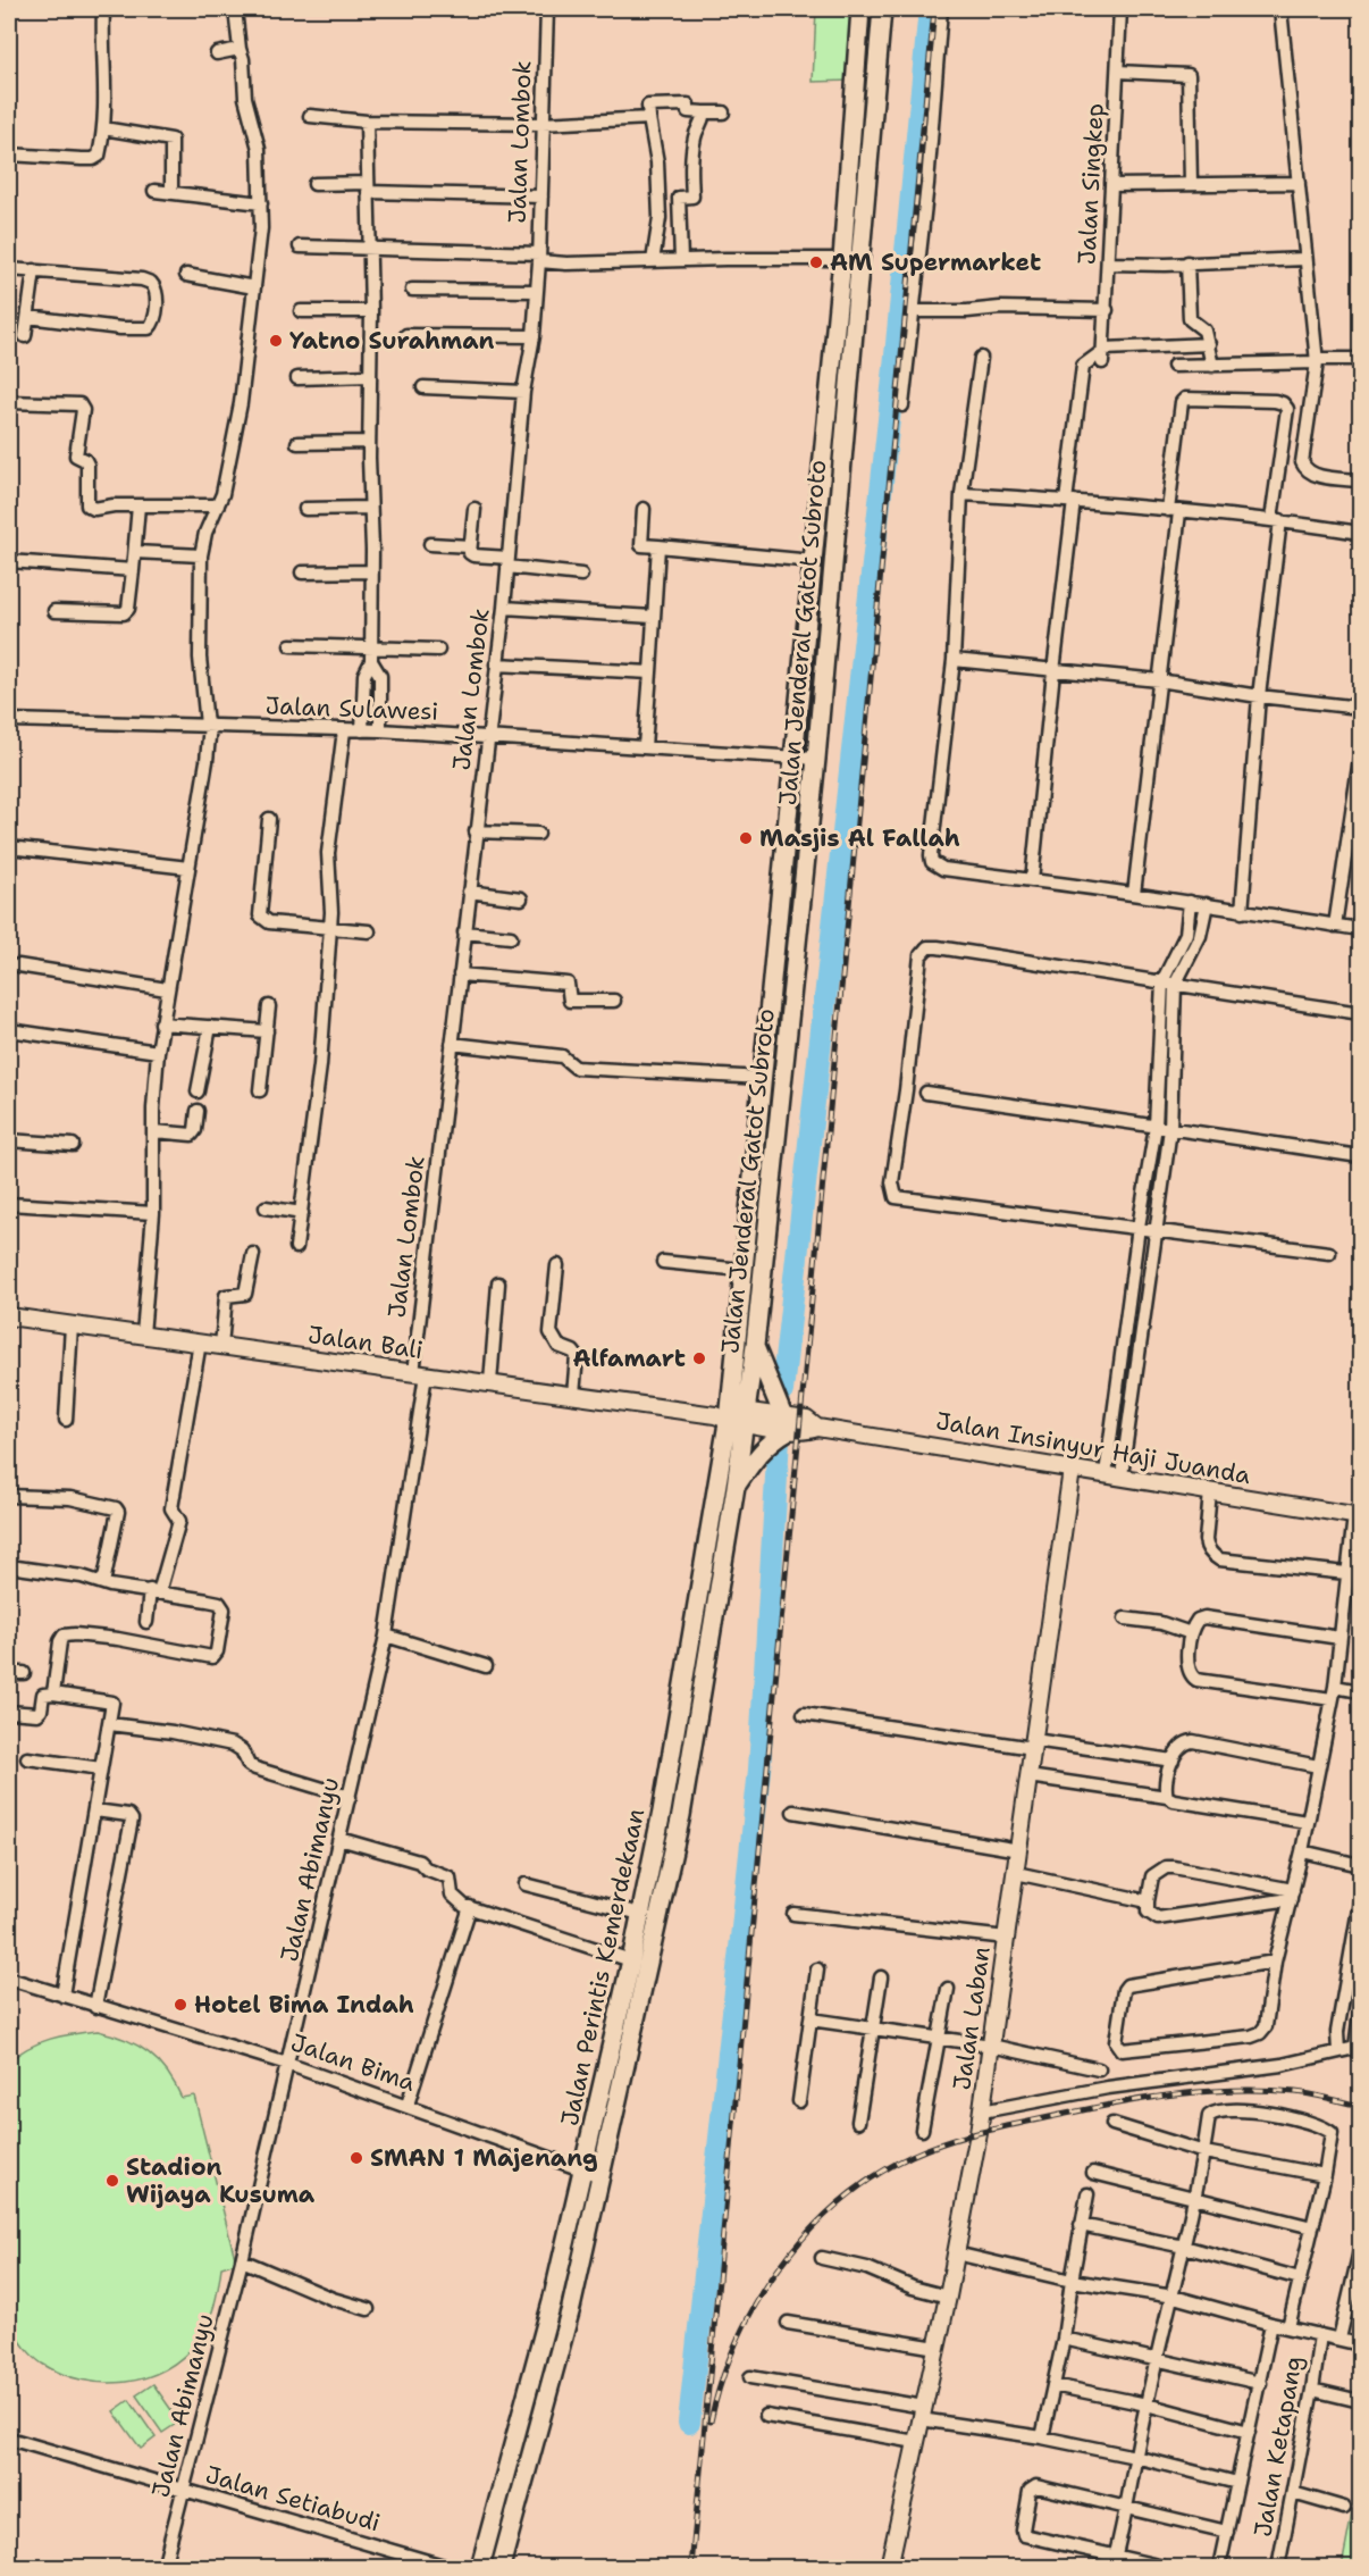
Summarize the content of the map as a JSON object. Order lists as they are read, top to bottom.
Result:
{
  "streets": {
    "main road": ["Jalan Jenderal Gatot Subroto", "Jalan Perintis Kemerdekaan"],
    "street": [
      "Jalan Lombok",
      "Jalan Singkep",
      "Jalan Sulawesi",
      "Jalan Bali",
      "Jalan Insinyur Haji Juanda",
      "Jalan Abimanyu",
      "Jalan Laban",
      "Jalan Bima",
      "Jalan Ketapang",
      "Jalan Setiabudi"
    ]
  },
  "crossings": [
    ["Jalan Lombok", "Jalan Sulawesi"],
    ["Jalan Lombok", "Jalan Bali"],
    ["Jalan Lombok", "Jalan Abimanyu"],
    ["Jalan Jenderal Gatot Subroto", "Jalan Sulawesi"],
    ["Jalan Jenderal Gatot Subroto", "Jalan Bali"],
    ["Jalan Jenderal Gatot Subroto", "Jalan Insinyur Haji Juanda"],
    ["Jalan Jenderal Gatot Subroto", "Jalan Perintis Kemerdekaan"],
    ["Jalan Bali", "Jalan Insinyur Haji Juanda"],
    ["Jalan Bali", "Jalan Abimanyu"],
    ["Jalan Bali", "Jalan Perintis Kemerdekaan"],
    ["Jalan Insinyur Haji Juanda", "Jalan Perintis Kemerdekaan"],
    ["Jalan Insinyur Haji Juanda", "Jalan Laban"],
    ["Jalan Abimanyu", "Jalan Bima"],
    ["Jalan Abimanyu", "Jalan Setiabudi"],
    ["Jalan Perintis Kemerdekaan", "Jalan Bima"]
  ],
  "places": [
    "AM Supermarket",
    "Yatno Surahman",
    "Masjis Al Fallah",
    "Alfamart",
    "Hotel Bima Indah",
    "SMAN 1 Majenang",
    "Stadion Wijaya Kusuma"
  ]
}
